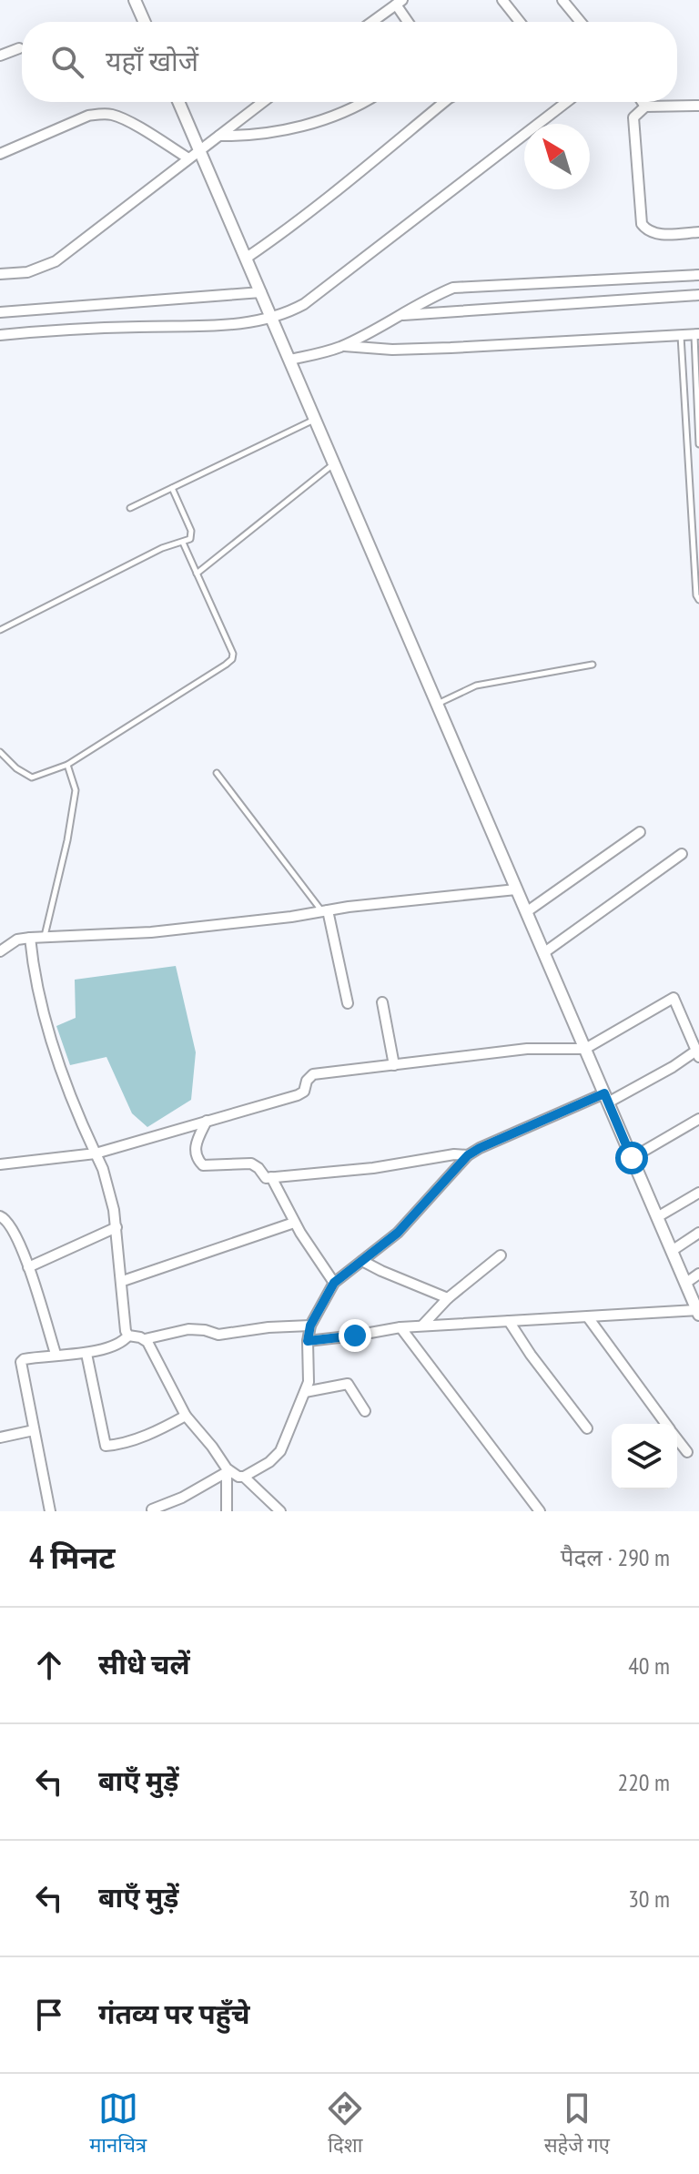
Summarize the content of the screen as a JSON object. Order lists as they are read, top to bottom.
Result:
{
  "north": "top left",
  "page": {
    "search": "यहाँ खोजें",
    "heading": ["4 मिनट", "पैदल · 290 m"],
    "list": [
      ["सीधे चलें", "40 m"],
      ["बाएँ मुड़ें", "220 m"],
      ["बाएँ मुड़ें", "30 m"],
      "गंतव्य पर पहुँचे"
    ],
    "nav": ["मानचित्र", "दिशा", "सहेजे गए"]
  }
}
